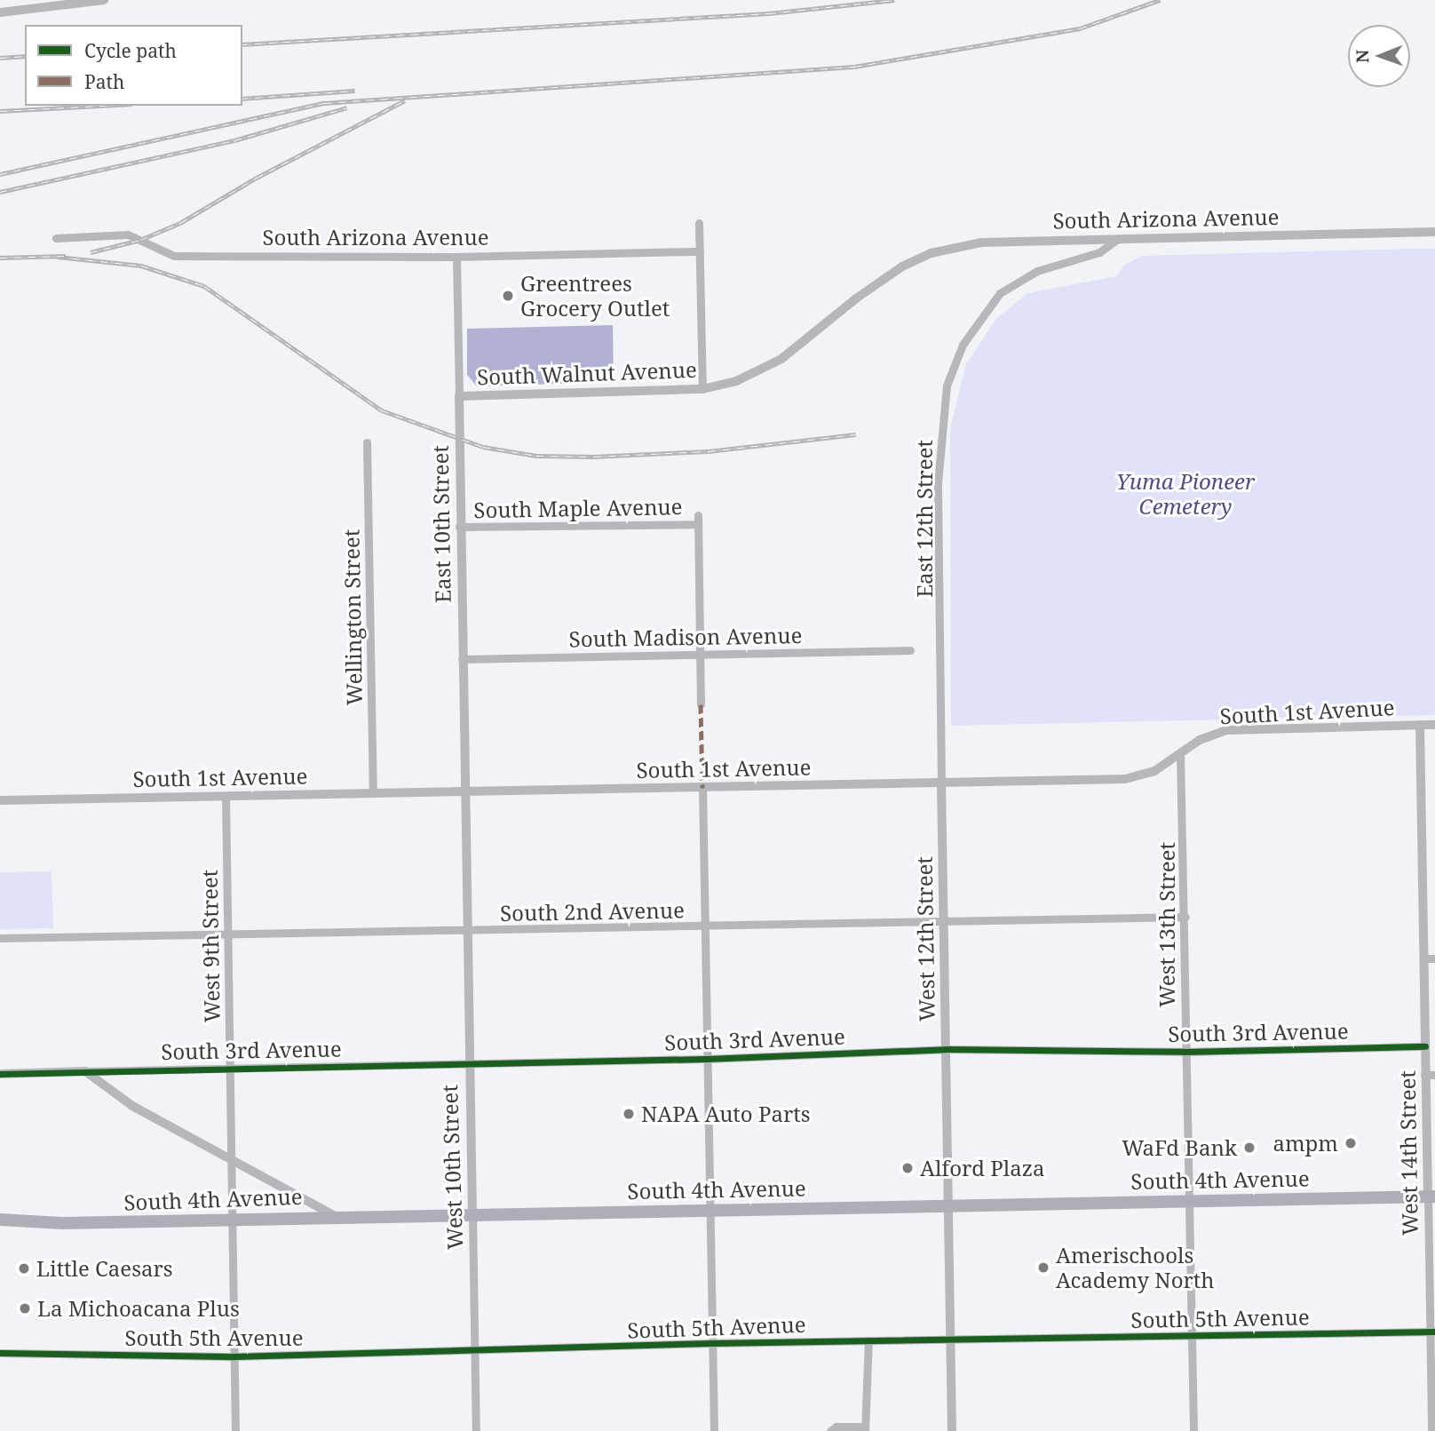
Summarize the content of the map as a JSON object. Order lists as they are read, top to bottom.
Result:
{
  "streets": {
    "main road": ["South 4th Avenue"],
    "street": [
      "South Arizona Avenue",
      "South Walnut Avenue",
      "South Maple Avenue",
      "East 12th Street",
      "East 10th Street",
      "Wellington Street",
      "South Madison Avenue",
      "South 1st Avenue",
      "South 2nd Avenue",
      "West 13th Street",
      "West 12th Street",
      "West 9th Street",
      "South 3rd Avenue",
      "West 14th Street",
      "West 10th Street",
      "South 5th Avenue"
    ]
  },
  "crossings": [
    ["South Arizona Avenue", "South Walnut Avenue"],
    ["South Arizona Avenue", "East 12th Street"],
    ["South Arizona Avenue", "East 10th Street"],
    ["South Walnut Avenue", "East 10th Street"],
    ["South Maple Avenue", "East 10th Street"],
    ["South Maple Avenue", "South Madison Avenue"],
    ["East 12th Street", "South 1st Avenue"],
    ["East 12th Street", "West 12th Street"],
    ["East 10th Street", "South Madison Avenue"],
    ["East 10th Street", "South 1st Avenue"],
    ["East 10th Street", "West 10th Street"],
    ["Wellington Street", "South 1st Avenue"],
    ["South 1st Avenue", "West 13th Street"],
    ["South 1st Avenue", "West 12th Street"],
    ["South 1st Avenue", "West 9th Street"],
    ["South 1st Avenue", "West 14th Street"],
    ["South 1st Avenue", "West 10th Street"],
    ["South 2nd Avenue", "West 13th Street"],
    ["South 2nd Avenue", "West 12th Street"],
    ["South 2nd Avenue", "West 9th Street"],
    ["South 2nd Avenue", "West 10th Street"],
    ["West 13th Street", "South 3rd Avenue"],
    ["West 13th Street", "South 4th Avenue"],
    ["West 13th Street", "South 5th Avenue"],
    ["West 12th Street", "South 3rd Avenue"],
    ["West 12th Street", "South 4th Avenue"],
    ["West 12th Street", "South 5th Avenue"],
    ["West 9th Street", "South 3rd Avenue"],
    ["West 9th Street", "South 4th Avenue"],
    ["West 9th Street", "South 5th Avenue"],
    ["South 3rd Avenue", "West 14th Street"],
    ["South 3rd Avenue", "West 10th Street"],
    ["West 14th Street", "South 4th Avenue"],
    ["West 14th Street", "South 5th Avenue"],
    ["West 10th Street", "South 4th Avenue"],
    ["West 10th Street", "South 5th Avenue"]
  ],
  "parks": ["Yuma Pioneer Cemetery"],
  "places": [
    "Greentrees Grocery Outlet",
    "NAPA Auto Parts",
    "ampm",
    "WaFd Bank",
    "Alford Plaza",
    "Amerischools Academy North",
    "Little Caesars",
    "La Michoacana Plus"
  ],
  "legend": ["Cycle path", "Path"],
  "north": "left"
}
